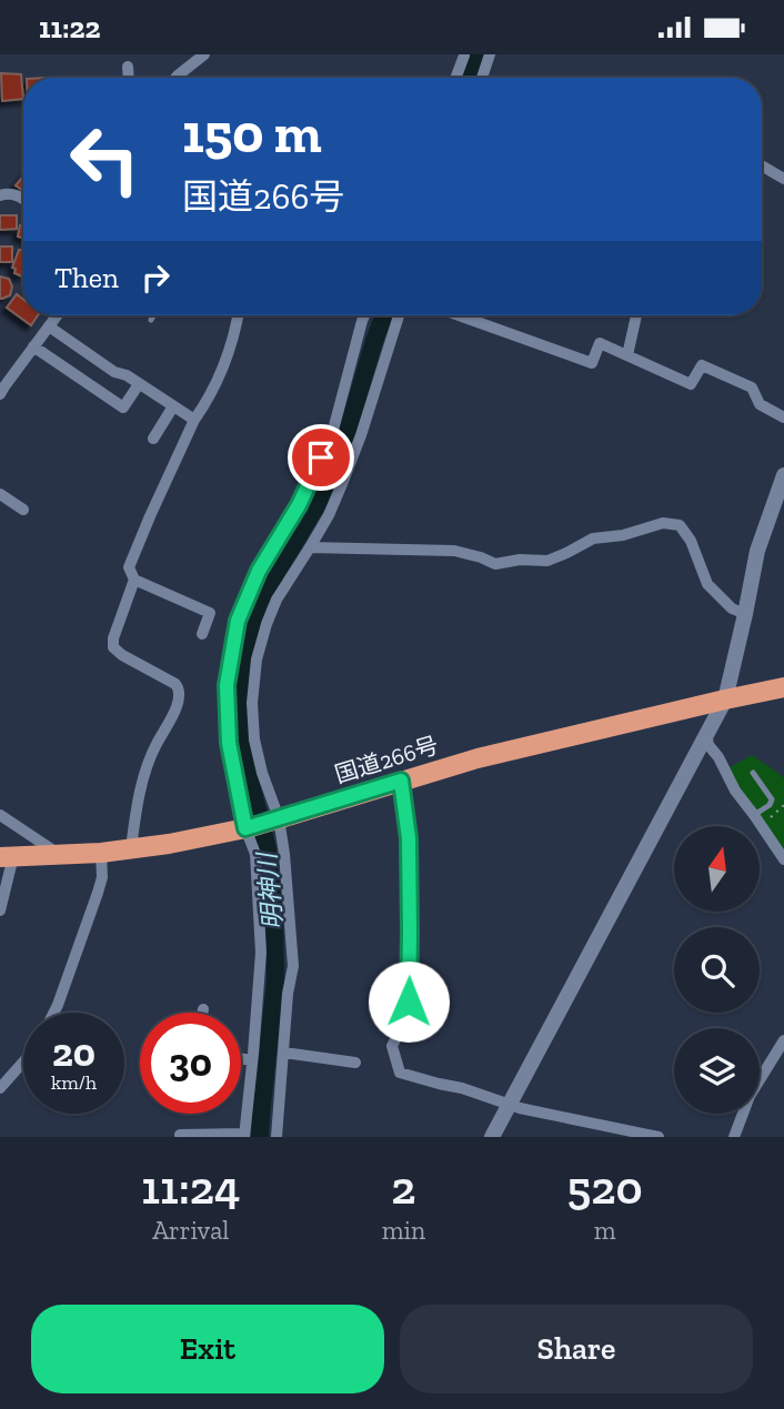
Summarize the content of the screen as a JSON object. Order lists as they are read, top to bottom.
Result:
{
  "streets": {
    "highway": ["国道266号"]
  },
  "water": ["明神川"],
  "north": "top",
  "page": {
    "status": "11:22",
    "turn": ["150 m", "国道266号"],
    "then": "Then",
    "speed": "20 km/h",
    "limit": "30",
    "eta": [
      "11:24",
      "Arrival",
      "2",
      "min",
      "520",
      "m"
    ],
    "buttons": ["Exit", "Share"]
  }
}
